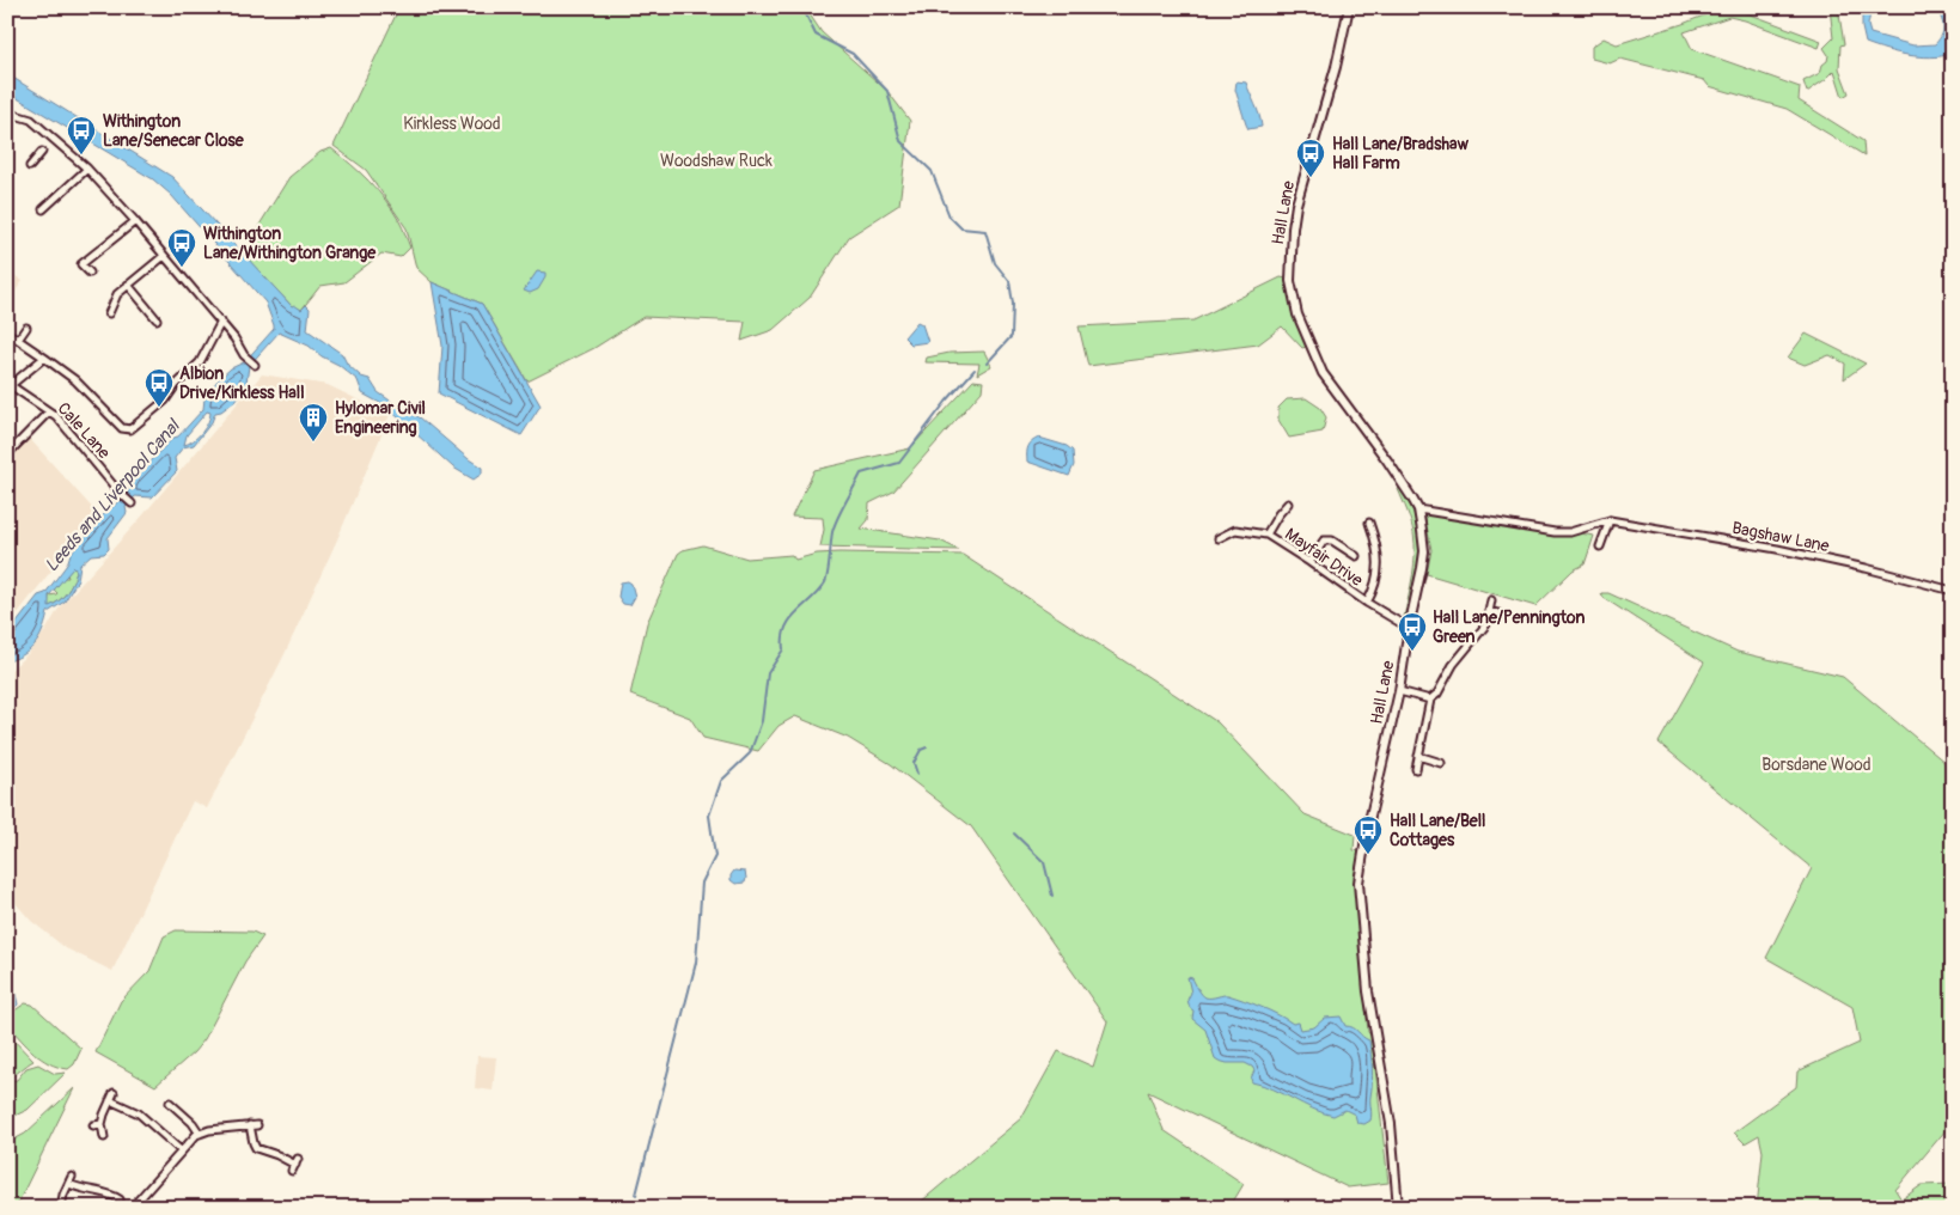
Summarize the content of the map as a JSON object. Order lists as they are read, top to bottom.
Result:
{
  "streets": {
    "street": [
      "Hall Lane",
      "Cale Lane",
      "Bagshaw Lane",
      "Mayfair Drive"
    ]
  },
  "crossings": [
    ["Hall Lane", "Mayfair Drive"]
  ],
  "water": ["Leeds and Liverpool Canal"],
  "parks": ["Kirkless Wood", "Woodshaw Ruck", "Borsdane Wood"],
  "places": {
    "bus stop": [
      "Withington Lane/Senecar Close",
      "Hall Lane/Bradshaw Hall Farm",
      "Withington Lane/Withington Grange",
      "Albion Drive/Kirkless Hall",
      "Hall Lane/Pennington Green",
      "Hall Lane/Bell Cottages"
    ],
    "building": ["Hylomar Civil Engineering"]
  }
}
